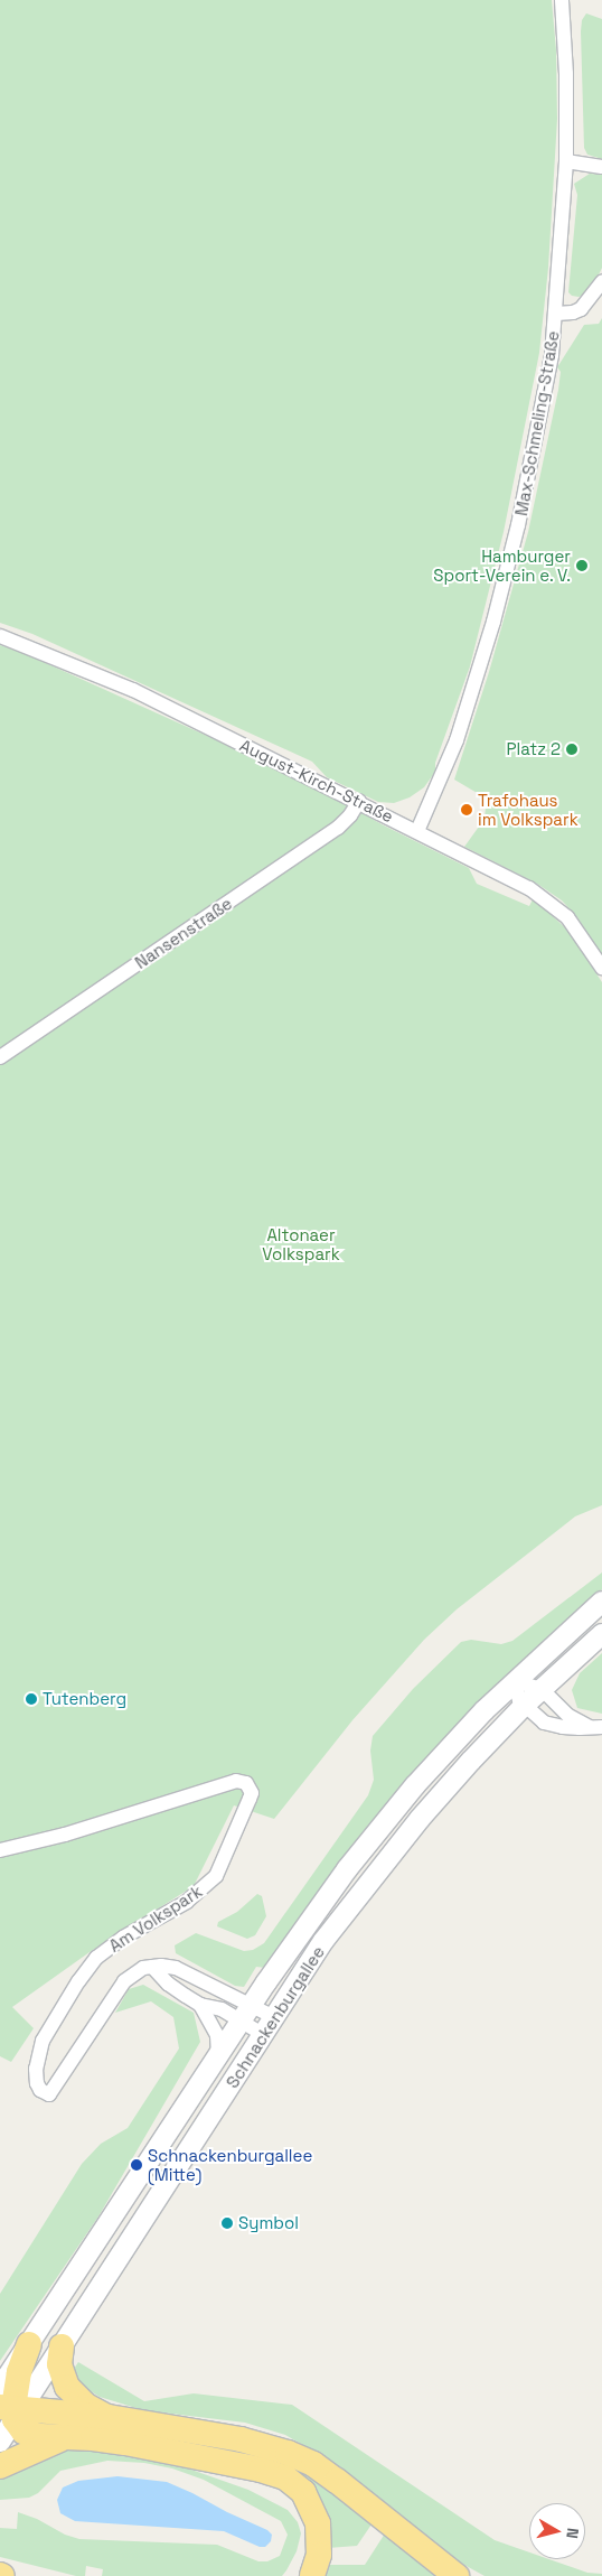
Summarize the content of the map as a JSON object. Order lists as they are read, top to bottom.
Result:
{
  "streets": {
    "main road": ["Schnackenburgallee"],
    "street": [
      "Max-Schmeling-Straße",
      "August-Kirch-Straße",
      "Nansenstraße",
      "Am Volkspark"
    ]
  },
  "crossings": [
    ["Max-Schmeling-Straße", "August-Kirch-Straße"],
    ["August-Kirch-Straße", "Nansenstraße"]
  ],
  "parks": ["Altonaer Volkspark"],
  "places": [
    "Hamburger Sport-Verein e. V.",
    "Platz 2",
    "Trafohaus im Volkspark",
    "Tutenberg",
    "Schnackenburgallee (Mitte)",
    "Symbol"
  ],
  "north": "right"
}
